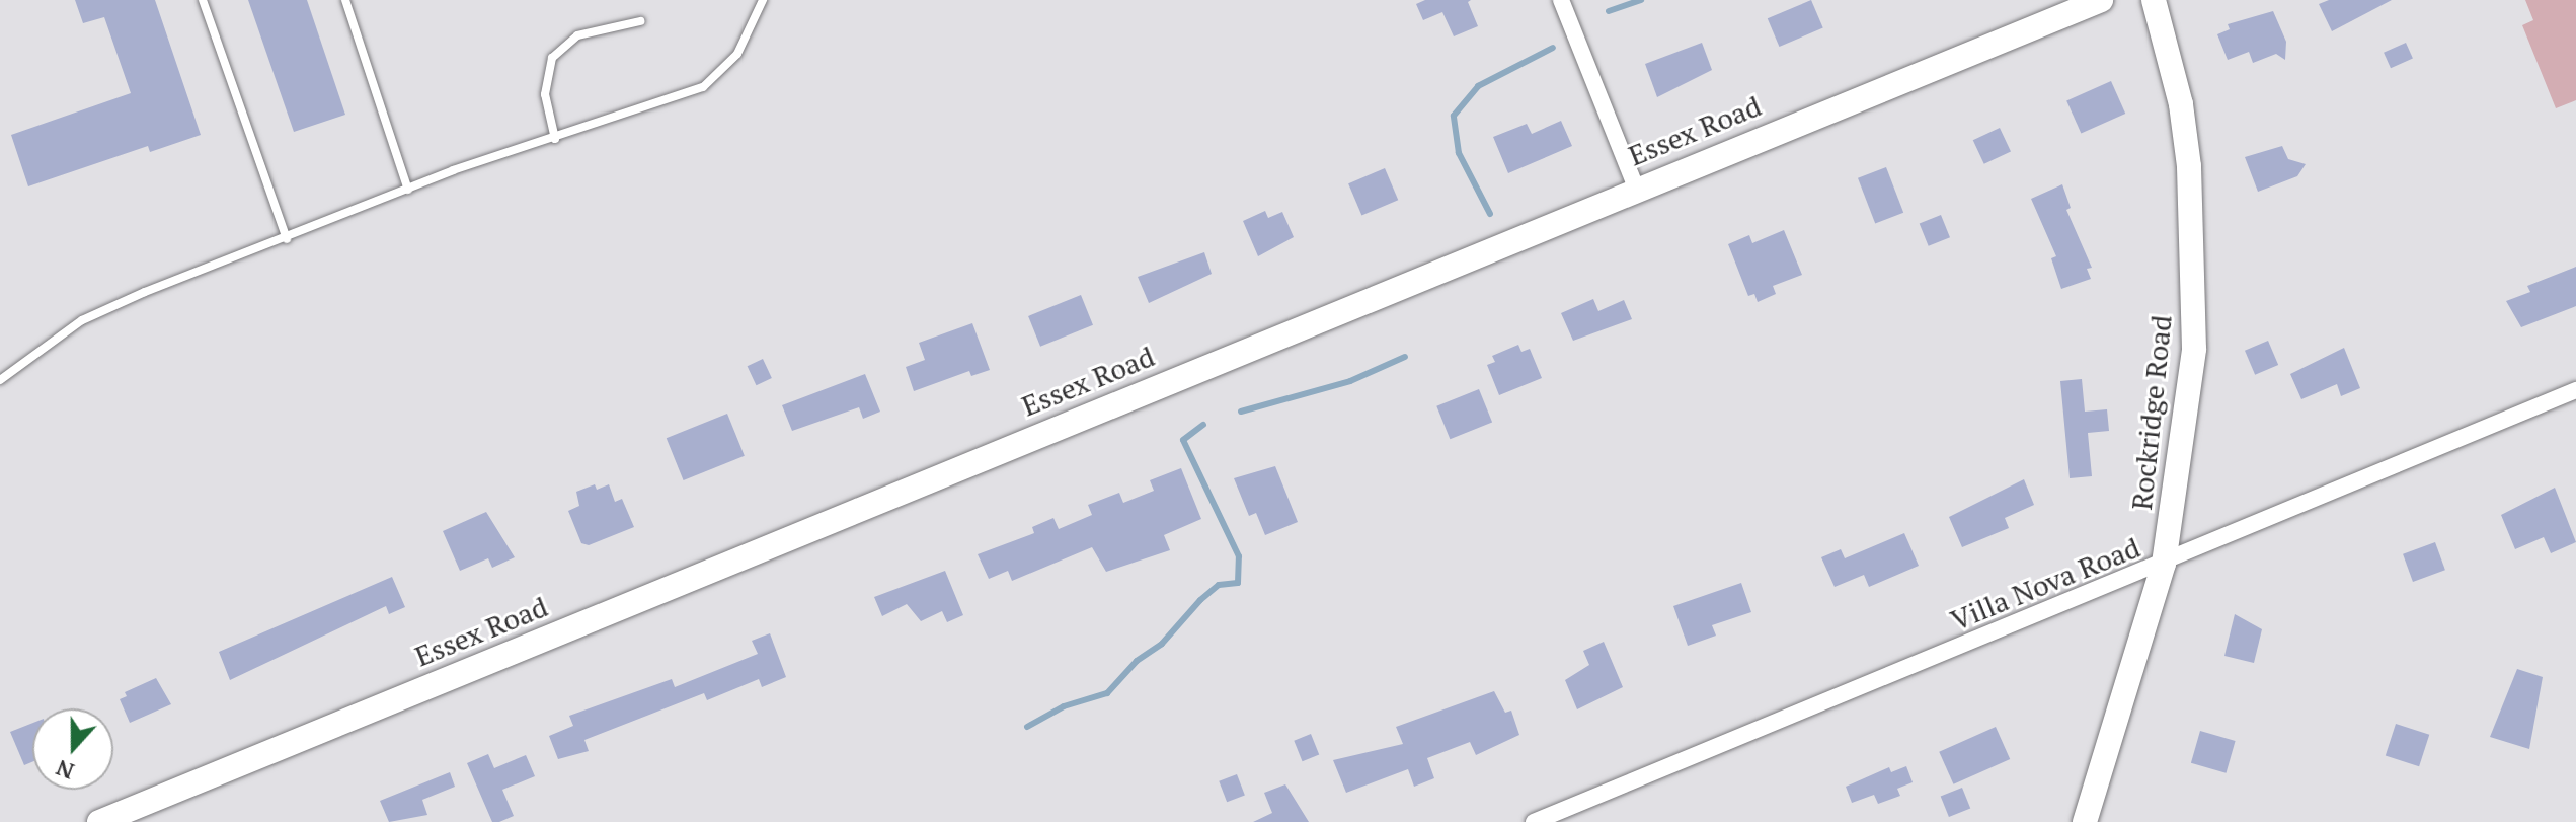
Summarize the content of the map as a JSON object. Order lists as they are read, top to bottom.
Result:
{
  "streets": {
    "street": ["Essex Road", "Rockridge Road", "Villa Nova Road"]
  },
  "crossings": [
    ["Rockridge Road", "Villa Nova Road"]
  ],
  "north": "bottom"
}
